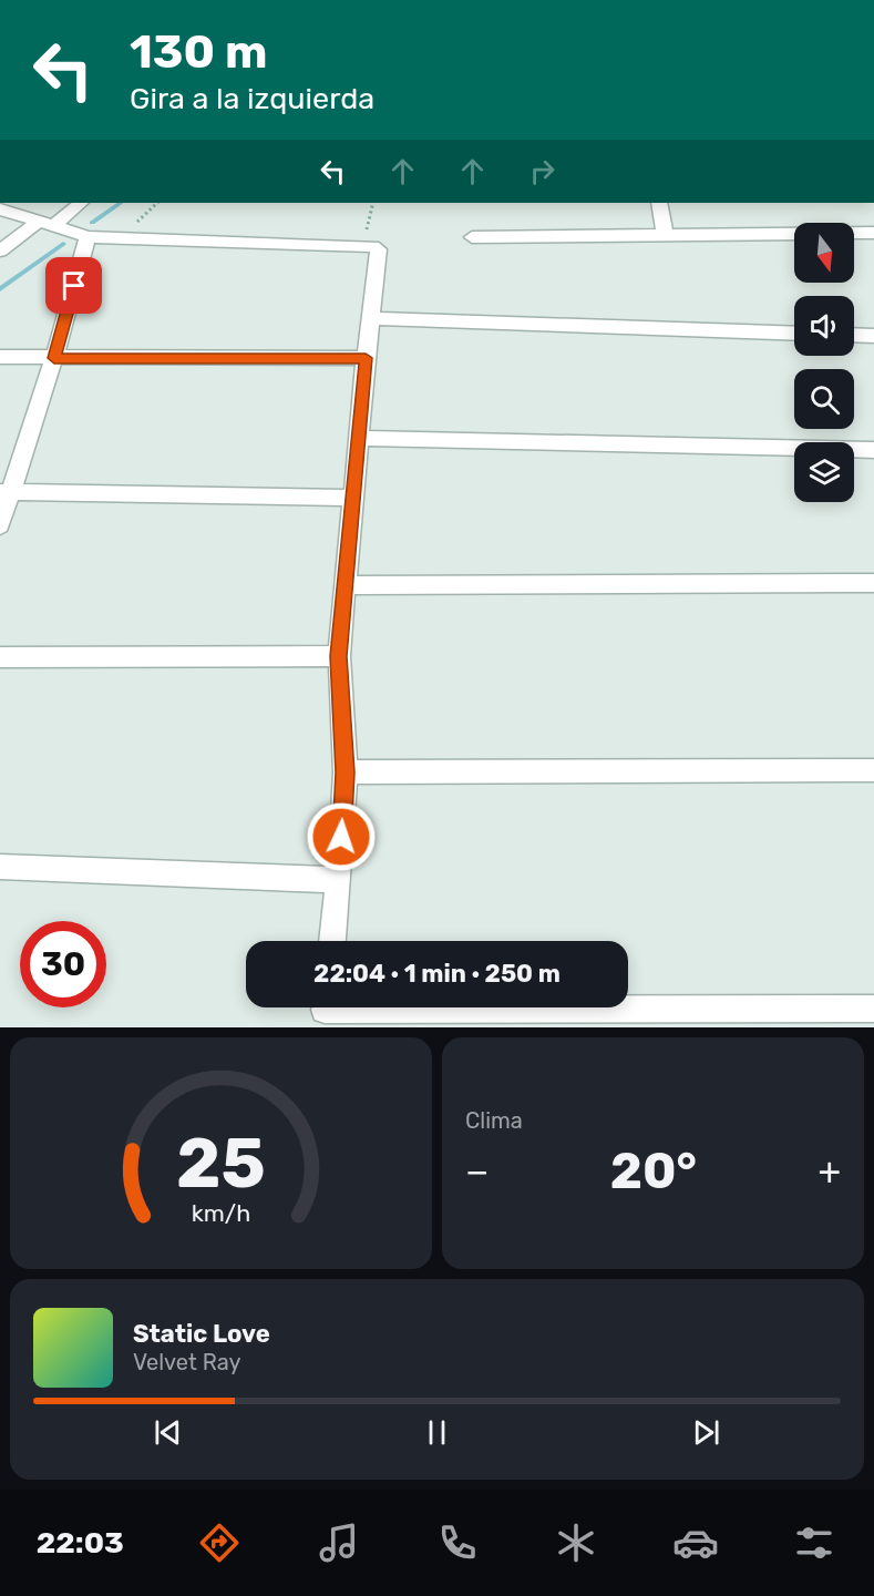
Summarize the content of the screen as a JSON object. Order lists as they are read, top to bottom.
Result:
{
  "north": "bottom",
  "page": {
    "turn": ["130 m", "Gira a la izquierda"],
    "limit": "30",
    "trip": "22:04 · 1 min · 250 m",
    "tile": "Clima",
    "heat": ["−", "20°", "+"],
    "song": ["Static Love", "Velvet Ray"],
    "tabs": "22:03",
    "gauge": ["25", "km/h"]
  }
}
